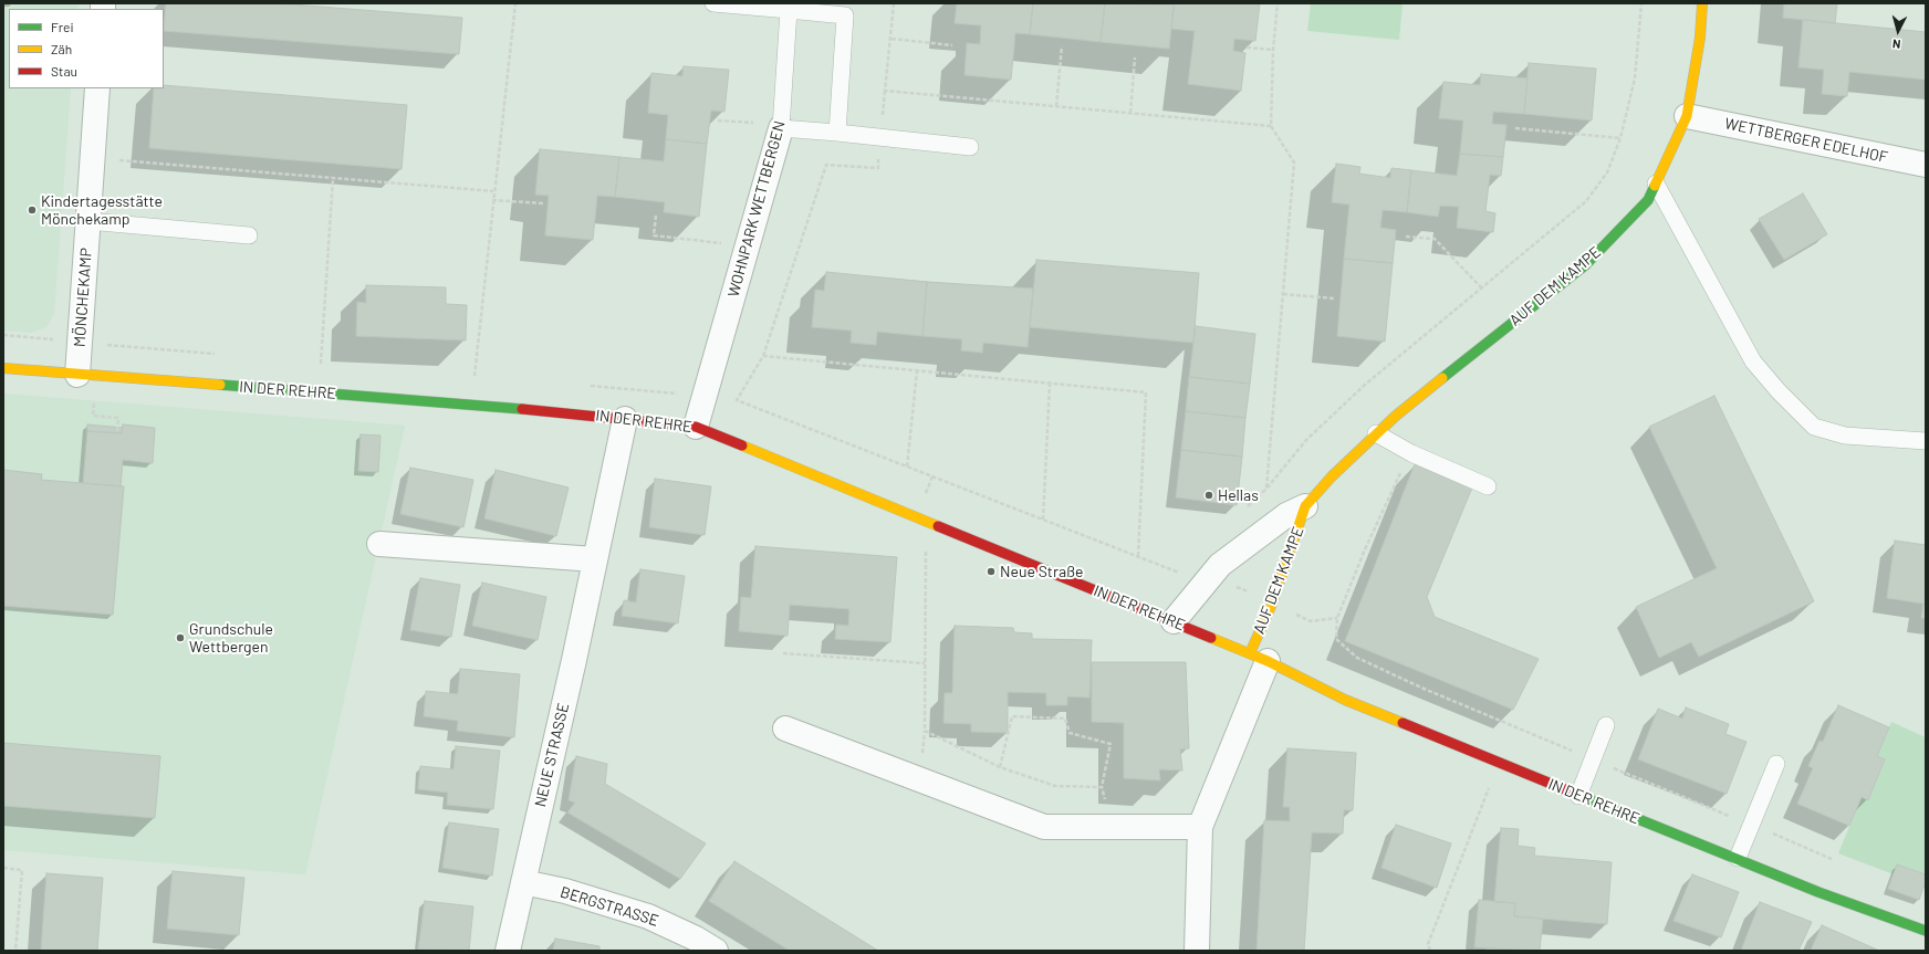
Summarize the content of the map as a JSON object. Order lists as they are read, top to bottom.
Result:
{
  "streets": {
    "street": [
      "WETTBERGER EDELHOF",
      "WOHNPARK WETTBERGEN",
      "AUF DEM KAMPE",
      "MÖNCHEKAMP",
      "IN DER REHRE",
      "NEUE STRASSE",
      "BERGSTRASSE"
    ]
  },
  "crossings": [
    ["WETTBERGER EDELHOF", "AUF DEM KAMPE"],
    ["WOHNPARK WETTBERGEN", "IN DER REHRE"],
    ["AUF DEM KAMPE", "IN DER REHRE"],
    ["MÖNCHEKAMP", "IN DER REHRE"],
    ["IN DER REHRE", "NEUE STRASSE"],
    ["NEUE STRASSE", "BERGSTRASSE"]
  ],
  "places": [
    "Kindertagesstätte Mönchekamp",
    "Hellas",
    "Neue Straße",
    "Grundschule Wettbergen"
  ],
  "legend": ["Frei", "Zäh", "Stau"],
  "north": "bottom"
}
